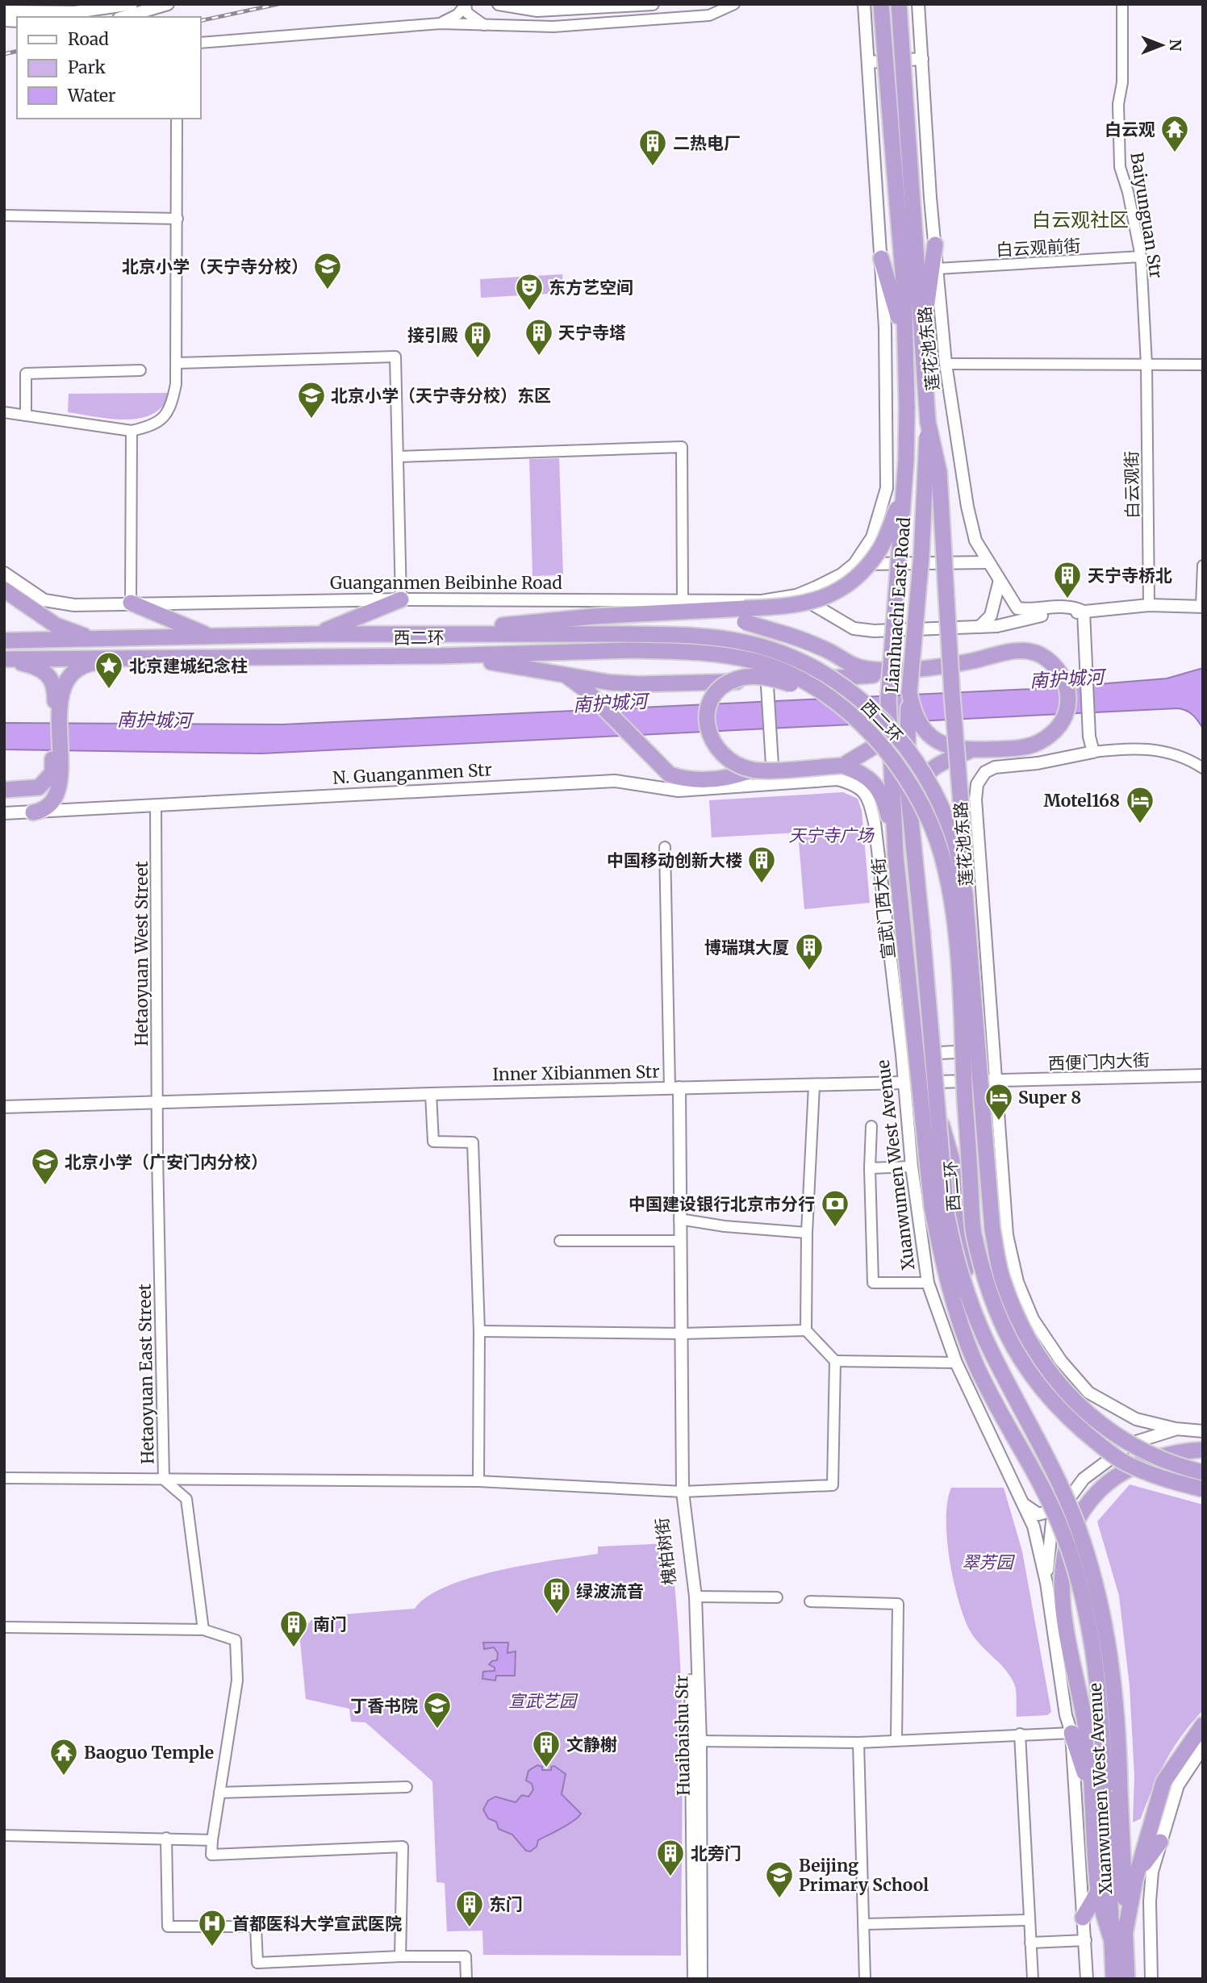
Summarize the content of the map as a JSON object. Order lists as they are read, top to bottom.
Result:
{
  "streets": {
    "highway": [
      "Lianhuachi East Road",
      "西二环",
      "宣武门西大街",
      "Xuanwumen West Avenue"
    ],
    "street": [
      "Baiyunguan Str",
      "白云观前街",
      "莲花池东路",
      "白云观街",
      "Guanganmen Beibinhe Road",
      "N. Guanganmen Str",
      "Hetaoyuan West Street",
      "西便门内大街",
      "Inner Xibianmen Str",
      "Hetaoyuan East Street",
      "槐柏树街",
      "Huaibaishu Str"
    ]
  },
  "crossings": [
    ["Baiyunguan Str", "白云观前街"],
    ["Baiyunguan Str", "白云观街"],
    ["白云观前街", "莲花池东路"],
    ["莲花池东路", "Xuanwumen West Avenue"],
    ["Lianhuachi East Road", "宣武门西大街"],
    ["Lianhuachi East Road", "Xuanwumen West Avenue"],
    ["N. Guanganmen Str", "Hetaoyuan West Street"],
    ["N. Guanganmen Str", "Xuanwumen West Avenue"],
    ["宣武门西大街", "Xuanwumen West Avenue"],
    ["Hetaoyuan West Street", "Inner Xibianmen Str"],
    ["Hetaoyuan West Street", "Hetaoyuan East Street"],
    ["西便门内大街", "Inner Xibianmen Str"],
    ["西便门内大街", "Xuanwumen West Avenue"],
    ["Inner Xibianmen Str", "Xuanwumen West Avenue"],
    ["Inner Xibianmen Str", "Hetaoyuan East Street"],
    ["Inner Xibianmen Str", "槐柏树街"],
    ["槐柏树街", "Huaibaishu Str"]
  ],
  "districts": ["白云观社区"],
  "water": ["南护城河"],
  "parks": ["天宁寺广场", "翠芳园", "宣武艺园"],
  "places": {
    "temple": ["白云观", "Baoguo Temple"],
    "building": [
      "二热电厂",
      "天宁寺塔",
      "接引殿",
      "天宁寺桥北",
      "中国移动创新大楼",
      "博瑞琪大厦",
      "绿波流音",
      "南门",
      "文静榭",
      "北旁门",
      "东门"
    ],
    "school or university": [
      "北京小学（天宁寺分校）",
      "北京小学（天宁寺分校）东区",
      "北京小学（广安门内分校）",
      "丁香书院",
      "Beijing Primary School"
    ],
    "theatre": ["东方艺空间"],
    "place": ["北京建城纪念柱"],
    "hotel": ["Motel168", "Super 8"],
    "bank": ["中国建设银行北京市分行"],
    "hospital": ["首都医科大学宣武医院"]
  },
  "legend": ["Road", "Park", "Water"],
  "north": "right"
}
